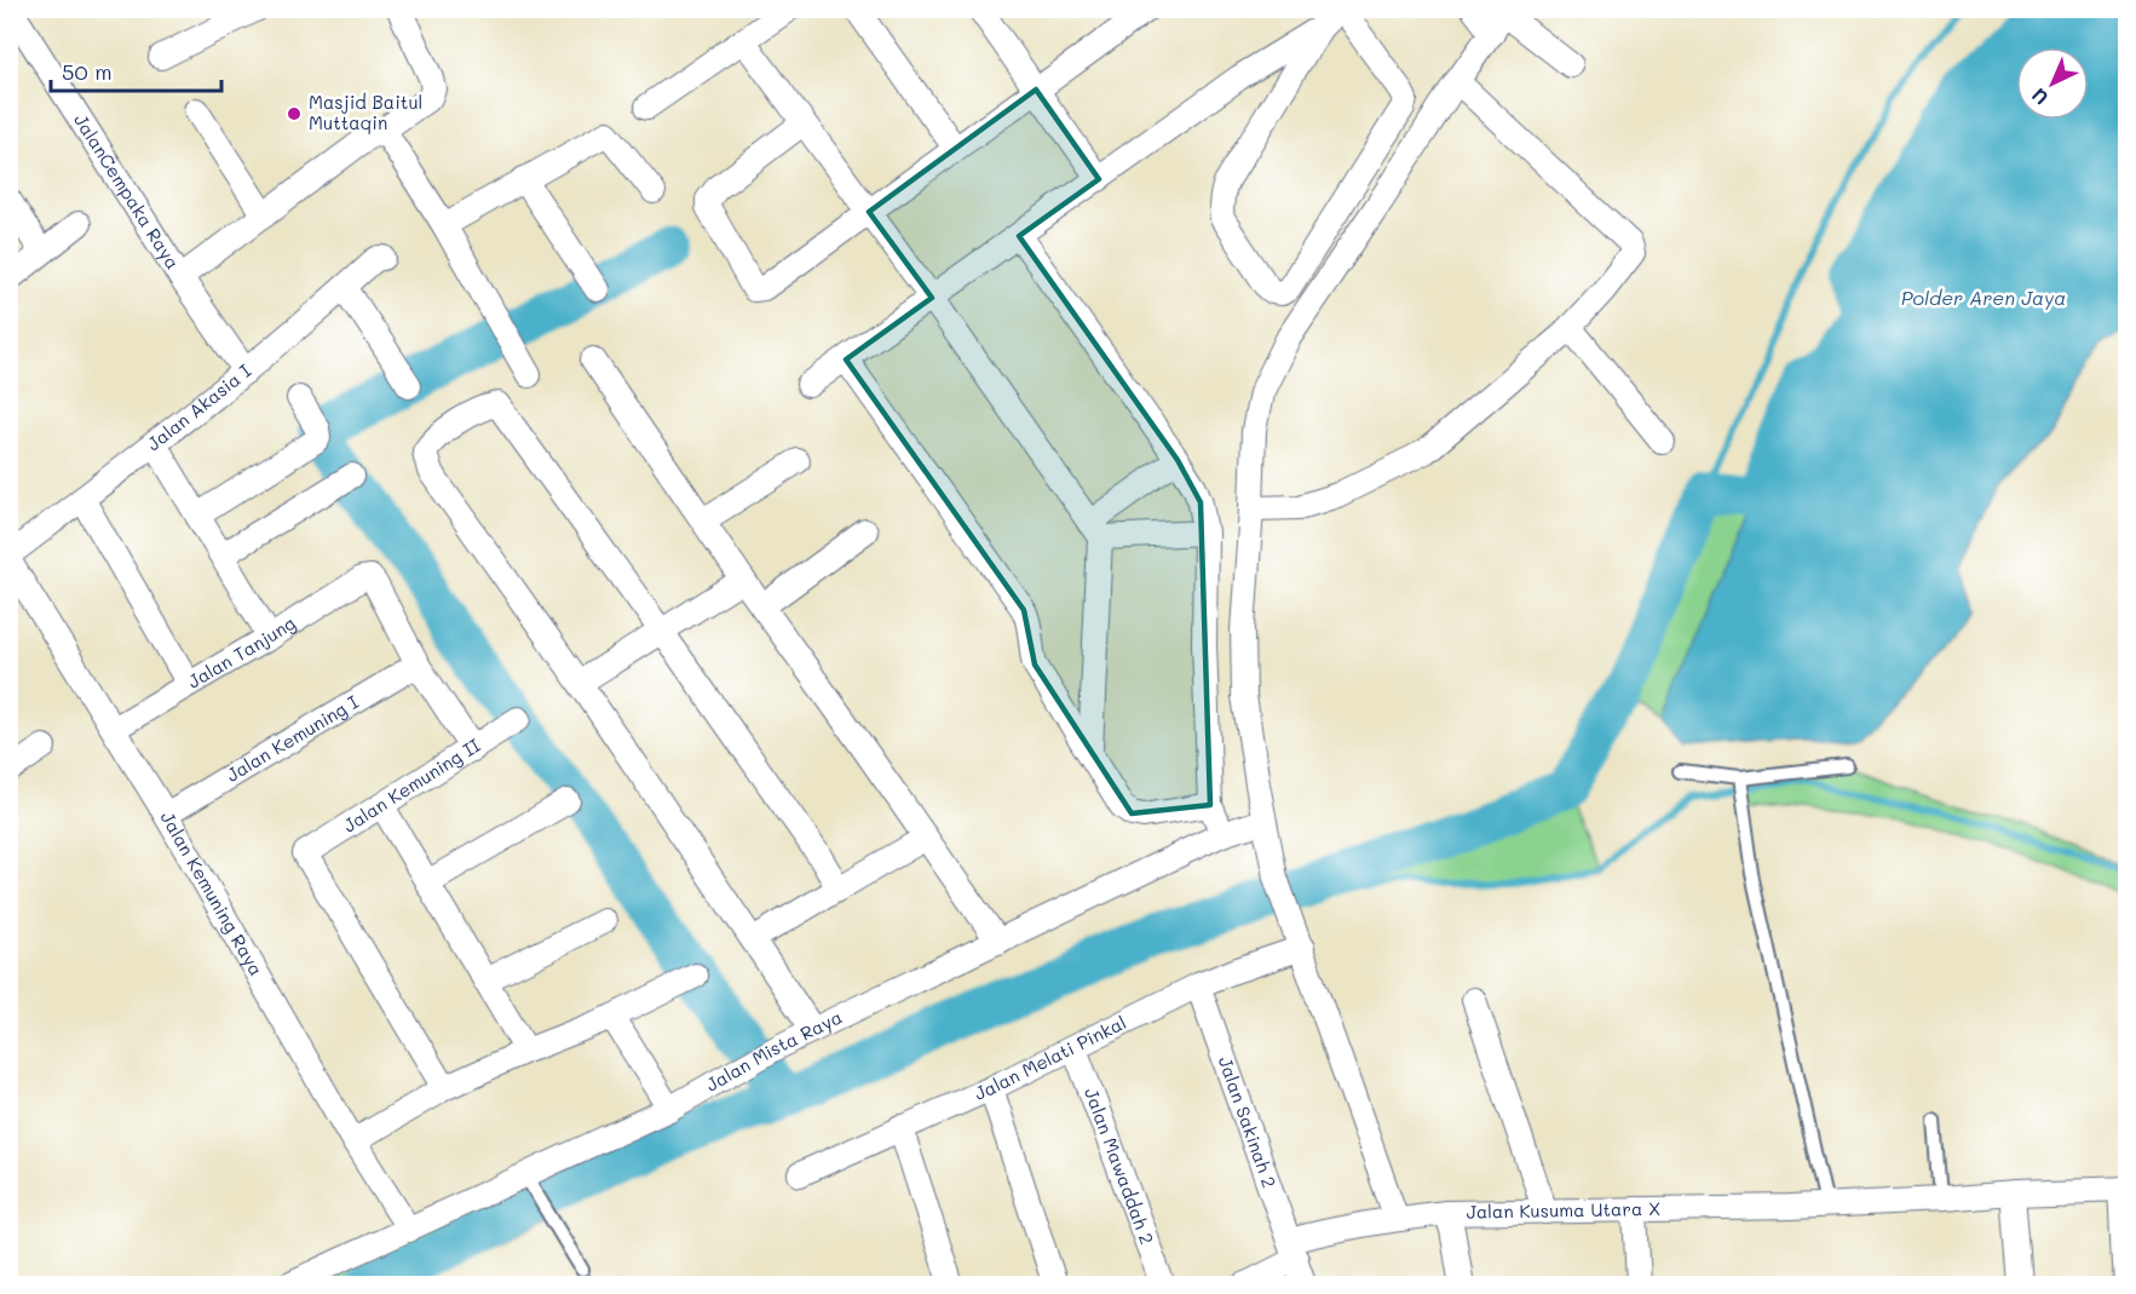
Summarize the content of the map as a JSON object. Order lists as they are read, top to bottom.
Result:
{
  "streets": {
    "street": [
      "JalanCempaka Raya",
      "Jalan Akasia I",
      "Jalan Tanjung",
      "Jalan Kemuning I",
      "Jalan Kemuning II",
      "Jalan Kemuning Raya",
      "Jalan Mista Raya",
      "Jalan Melati Pinkal",
      "Jalan Sakinah 2",
      "Jalan Mawaddah 2",
      "Jalan Kusuma Utara X"
    ]
  },
  "crossings": [
    ["JalanCempaka Raya", "Jalan Akasia I"],
    ["Jalan Tanjung", "Jalan Kemuning I"],
    ["Jalan Tanjung", "Jalan Kemuning Raya"],
    ["Jalan Kemuning I", "Jalan Kemuning Raya"],
    ["Jalan Kemuning Raya", "Jalan Mista Raya"],
    ["Jalan Melati Pinkal", "Jalan Sakinah 2"],
    ["Jalan Melati Pinkal", "Jalan Mawaddah 2"],
    ["Jalan Sakinah 2", "Jalan Kusuma Utara X"]
  ],
  "water": ["Polder Aren Jaya"],
  "places": ["Masjid Baitul Muttaqin"],
  "scale_bar": "50 m",
  "north": "bottom left"
}
